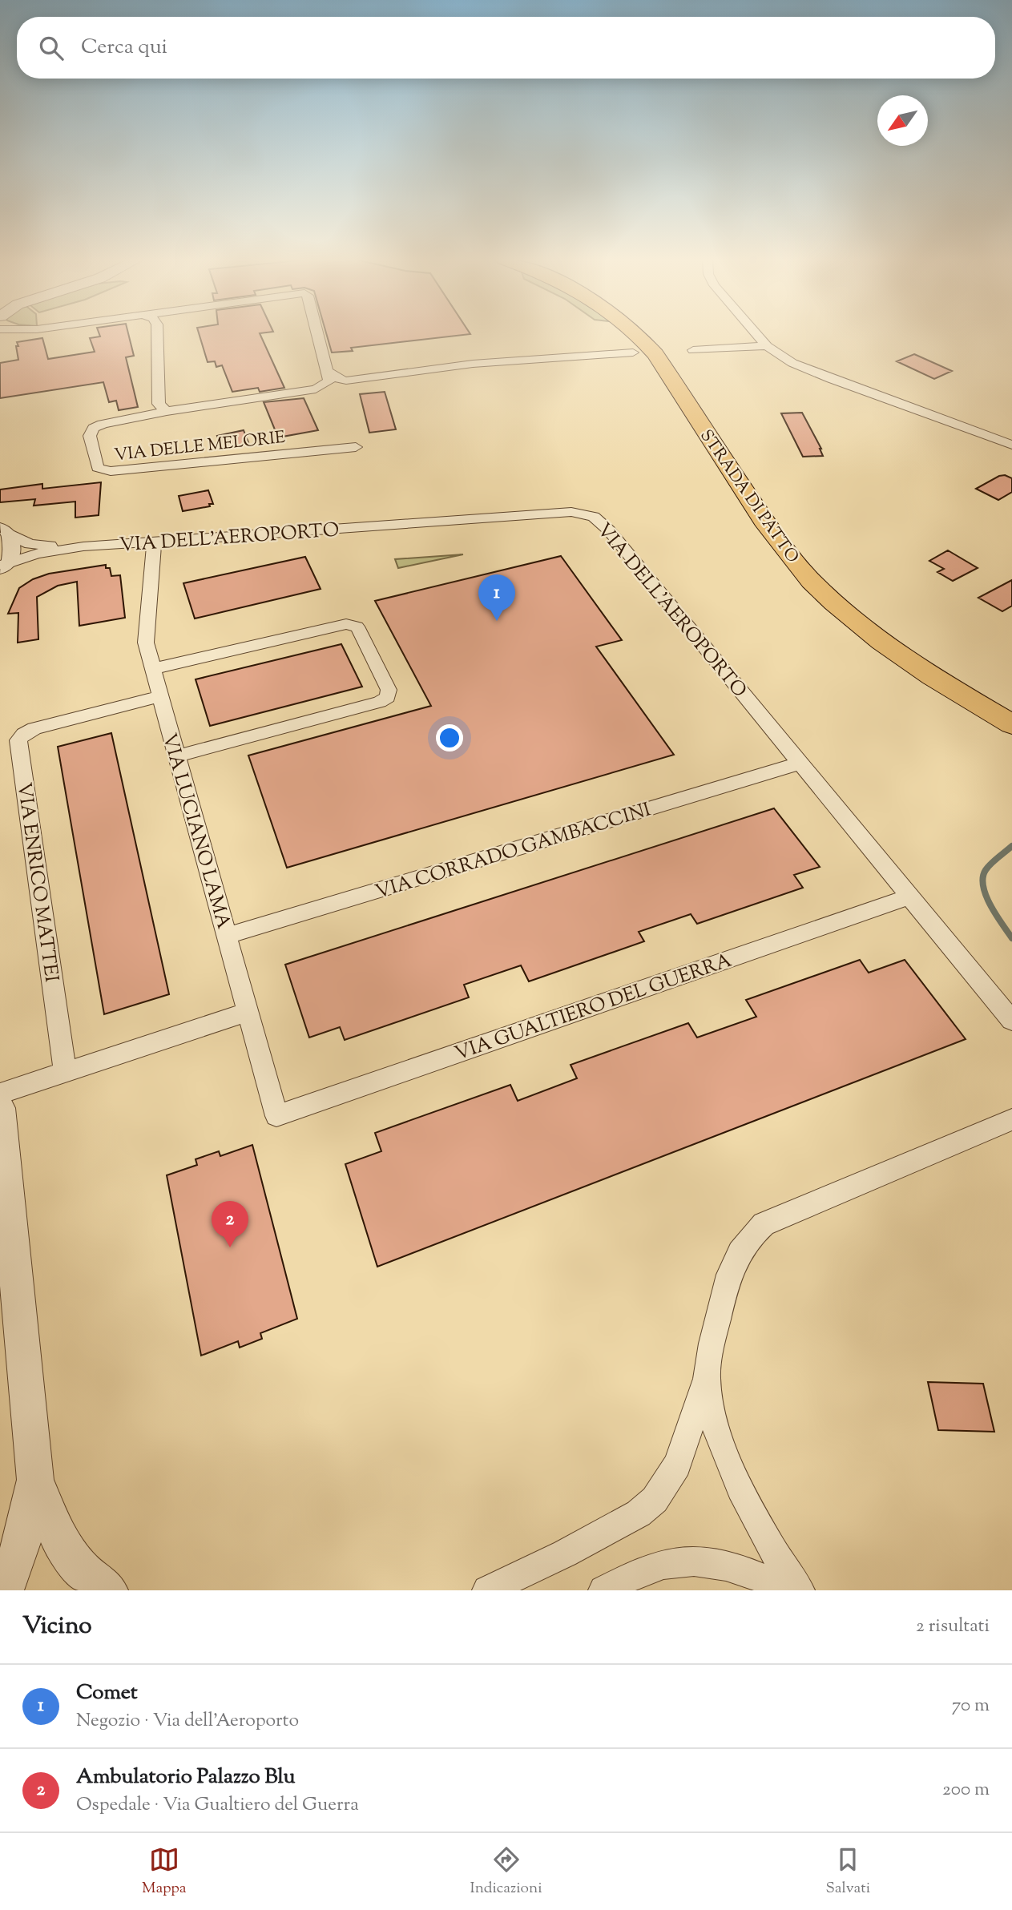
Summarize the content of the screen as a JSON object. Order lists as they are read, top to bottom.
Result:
{
  "streets": {
    "main road": ["STRADA DI PATTO"],
    "street": [
      "VIA DELLE MELORIE",
      "VIA DELL'AEROPORTO",
      "VIA LUCIANO LAMA",
      "VIA CORRADO GAMBACCINI",
      "VIA ENRICO MATTEI",
      "VIA GUALTIERO DEL GUERRA"
    ]
  },
  "crossings": [
    ["VIA DELL'AEROPORTO", "VIA LUCIANO LAMA"],
    ["VIA DELL'AEROPORTO", "VIA CORRADO GAMBACCINI"],
    ["VIA DELL'AEROPORTO", "VIA GUALTIERO DEL GUERRA"],
    ["VIA LUCIANO LAMA", "VIA CORRADO GAMBACCINI"],
    ["VIA LUCIANO LAMA", "VIA ENRICO MATTEI"],
    ["VIA LUCIANO LAMA", "VIA GUALTIERO DEL GUERRA"]
  ],
  "north": "bottom left",
  "page": {
    "search": "Cerca qui",
    "pins": ["1", "2"],
    "heading": ["Vicino", "2 risultati"],
    "list": [
      {
        "mark": "1",
        "name": "Comet",
        "note": "Negozio · Via dell'Aeroporto",
        "value": "70 m"
      },
      {
        "mark": "2",
        "name": "Ambulatorio Palazzo Blu",
        "note": "Ospedale · Via Gualtiero del Guerra",
        "value": "200 m"
      }
    ],
    "nav": ["Mappa", "Indicazioni", "Salvati"]
  }
}
